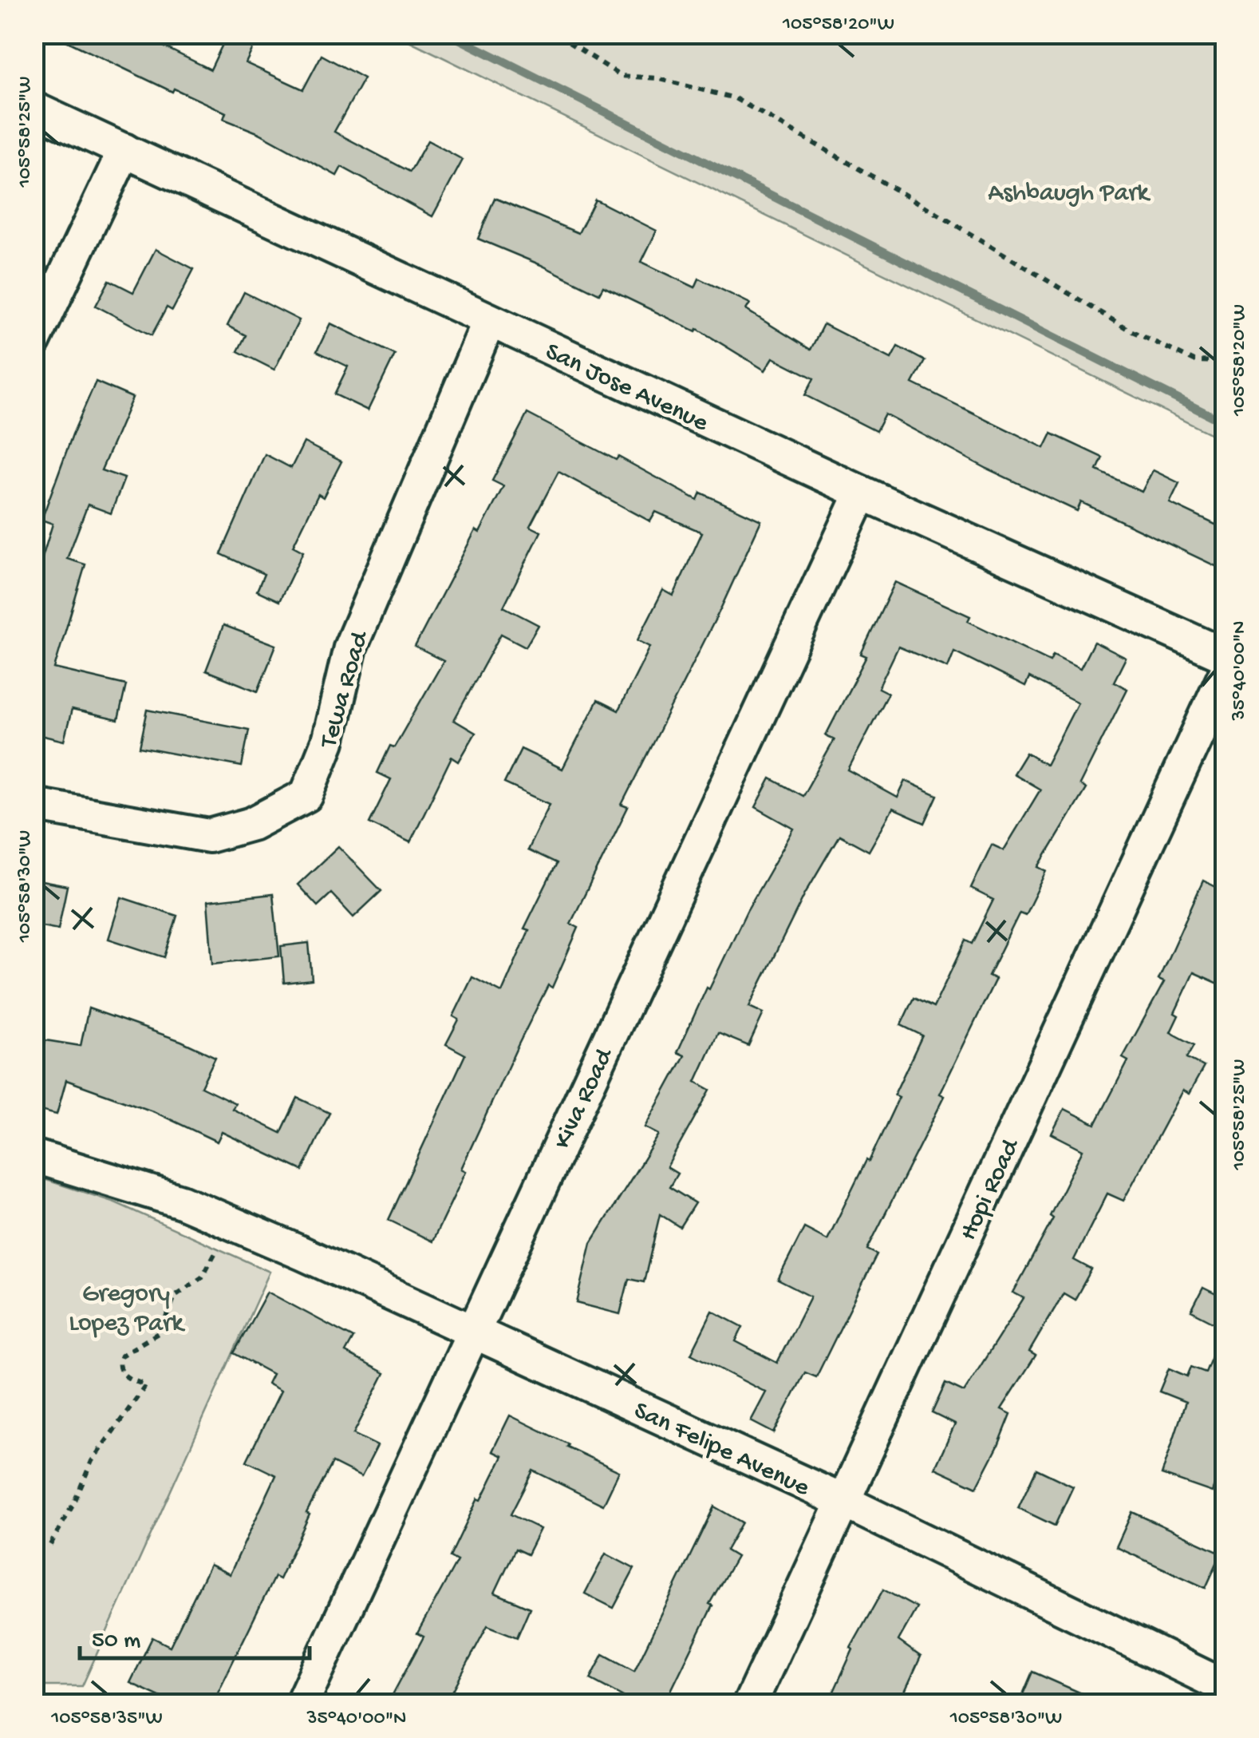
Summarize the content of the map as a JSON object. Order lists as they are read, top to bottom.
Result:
{
  "streets": {
    "street": [
      "San Jose Avenue",
      "Tewa Road",
      "Kiva Road",
      "Hopi Road",
      "San Felipe Avenue"
    ]
  },
  "crossings": [
    ["San Jose Avenue", "Tewa Road"],
    ["San Jose Avenue", "Kiva Road"],
    ["Kiva Road", "San Felipe Avenue"],
    ["Hopi Road", "San Felipe Avenue"]
  ],
  "parks": ["Ashbaugh Park", "Gregory Lopez Park"],
  "scale_bar": "50 m",
  "coordinates": [
    "105°58'20\"W",
    "105°58'25\"W",
    "35°40'00\"N",
    "105°58'30\"W",
    "105°58'35\"W"
  ]
}
